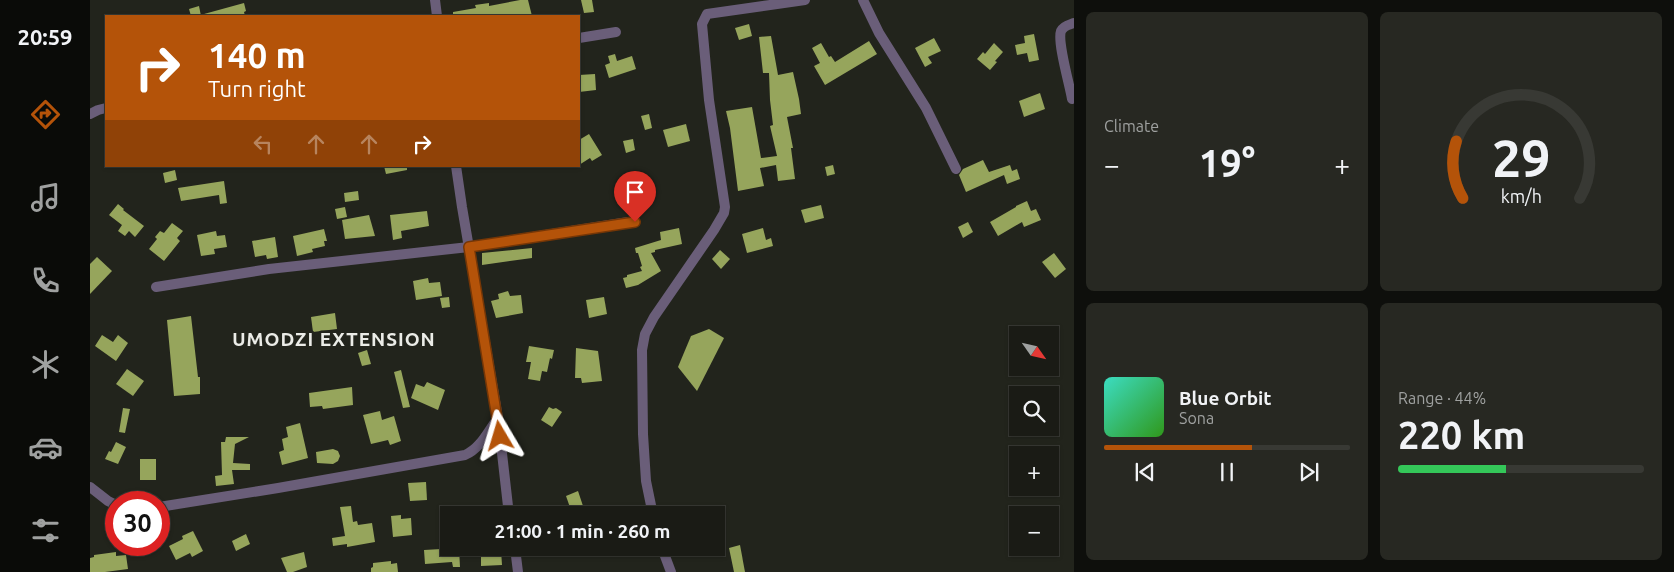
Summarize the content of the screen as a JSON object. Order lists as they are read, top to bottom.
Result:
{
  "districts": ["UMODZI EXTENSION"],
  "north": "bottom right",
  "page": {
    "tabs": "20:59",
    "tile": [
      "Climate",
      ["Range · 44%", "220 km"]
    ],
    "turn": ["140 m", "Turn right"],
    "heat": ["−", "19°", "+"],
    "map_buttons": ["+", "−"],
    "song": ["Blue Orbit", "Sona"],
    "limit": "30",
    "trip": "21:00 · 1 min · 260 m",
    "gauge": ["29", "km/h"]
  }
}
